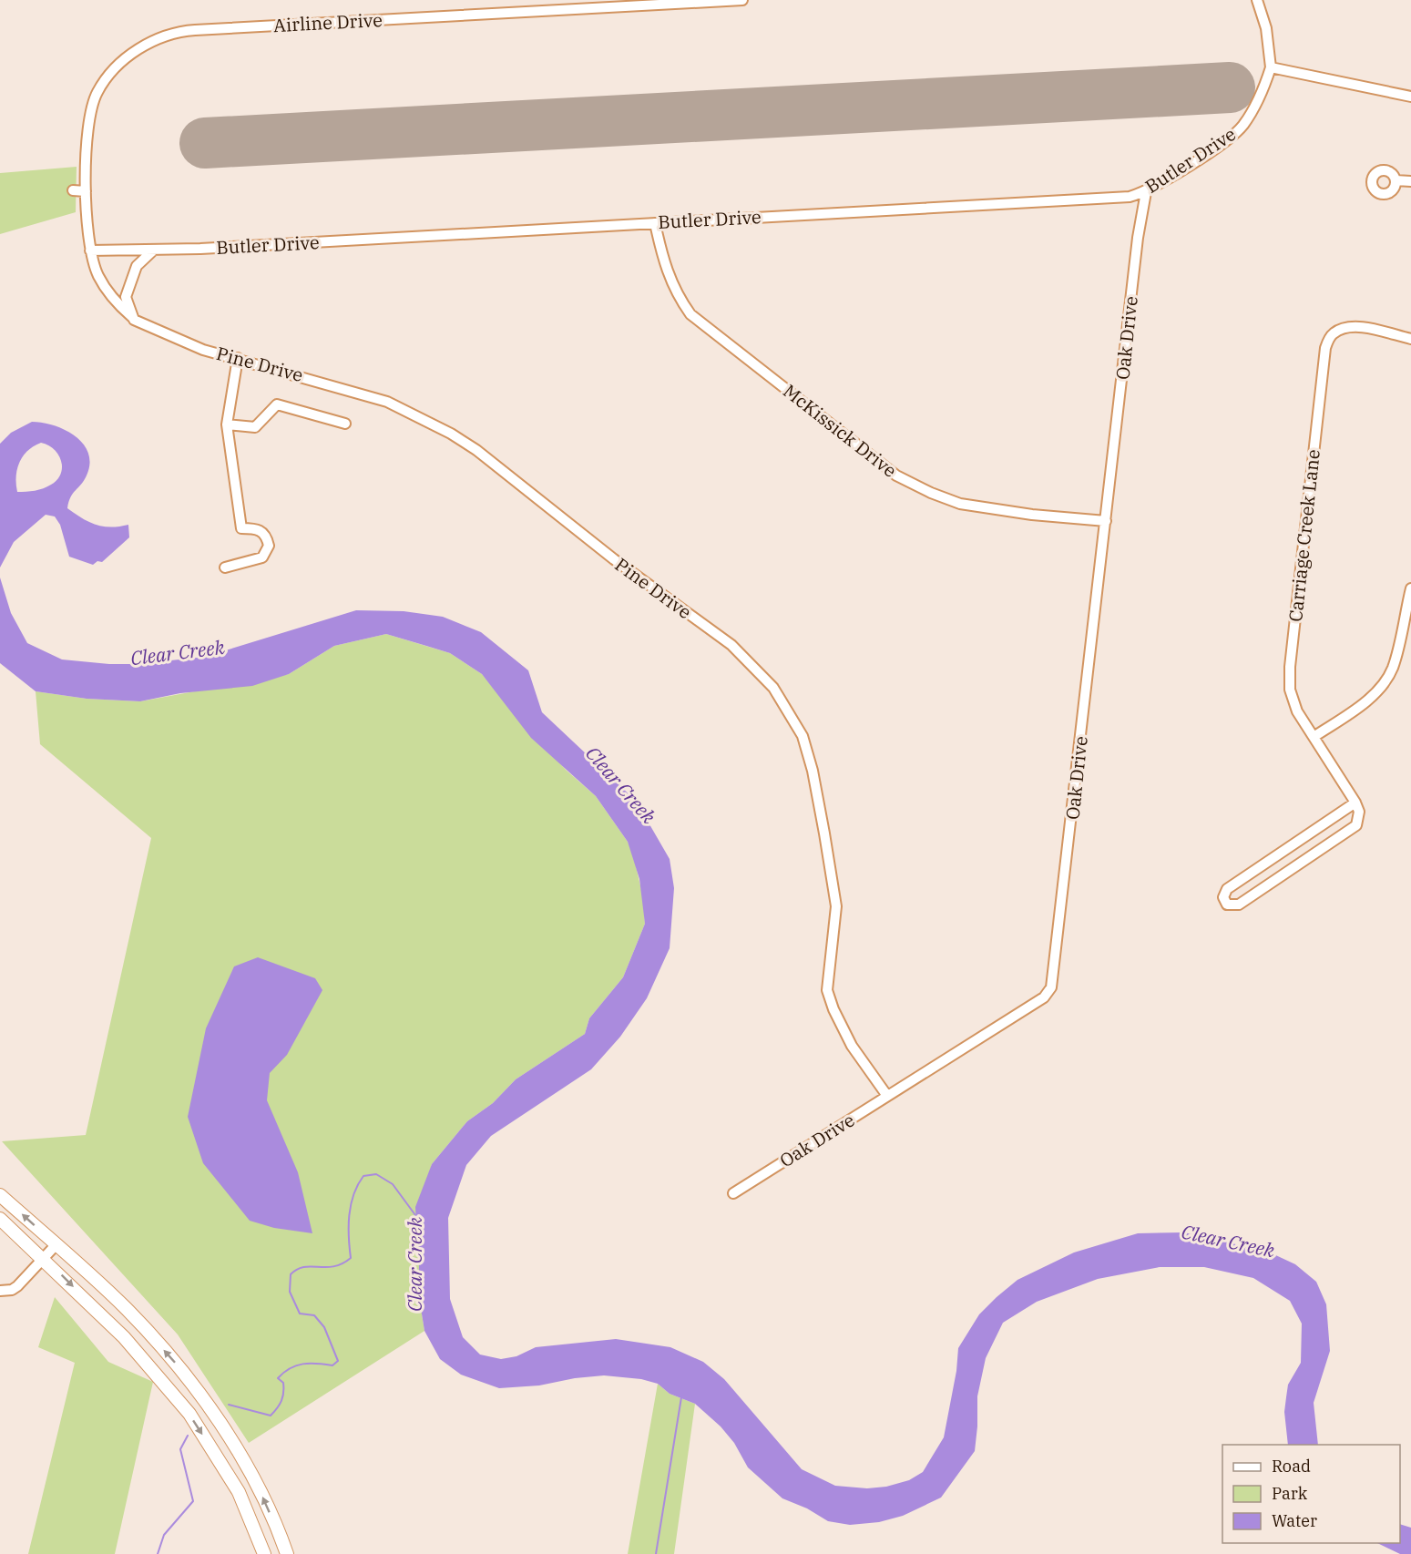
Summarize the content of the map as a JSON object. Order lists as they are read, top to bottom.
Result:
{
  "streets": {
    "street": [
      "Airline Drive",
      "Butler Drive",
      "Oak Drive",
      "Pine Drive",
      "McKissick Drive",
      "Carriage Creek Lane"
    ]
  },
  "crossings": [
    ["Airline Drive", "Butler Drive"],
    ["Airline Drive", "Pine Drive"],
    ["Butler Drive", "Oak Drive"],
    ["Butler Drive", "Pine Drive"],
    ["Butler Drive", "McKissick Drive"],
    ["Oak Drive", "Pine Drive"],
    ["Oak Drive", "McKissick Drive"]
  ],
  "water": ["Clear Creek"],
  "legend": ["Road", "Park", "Water"]
}
